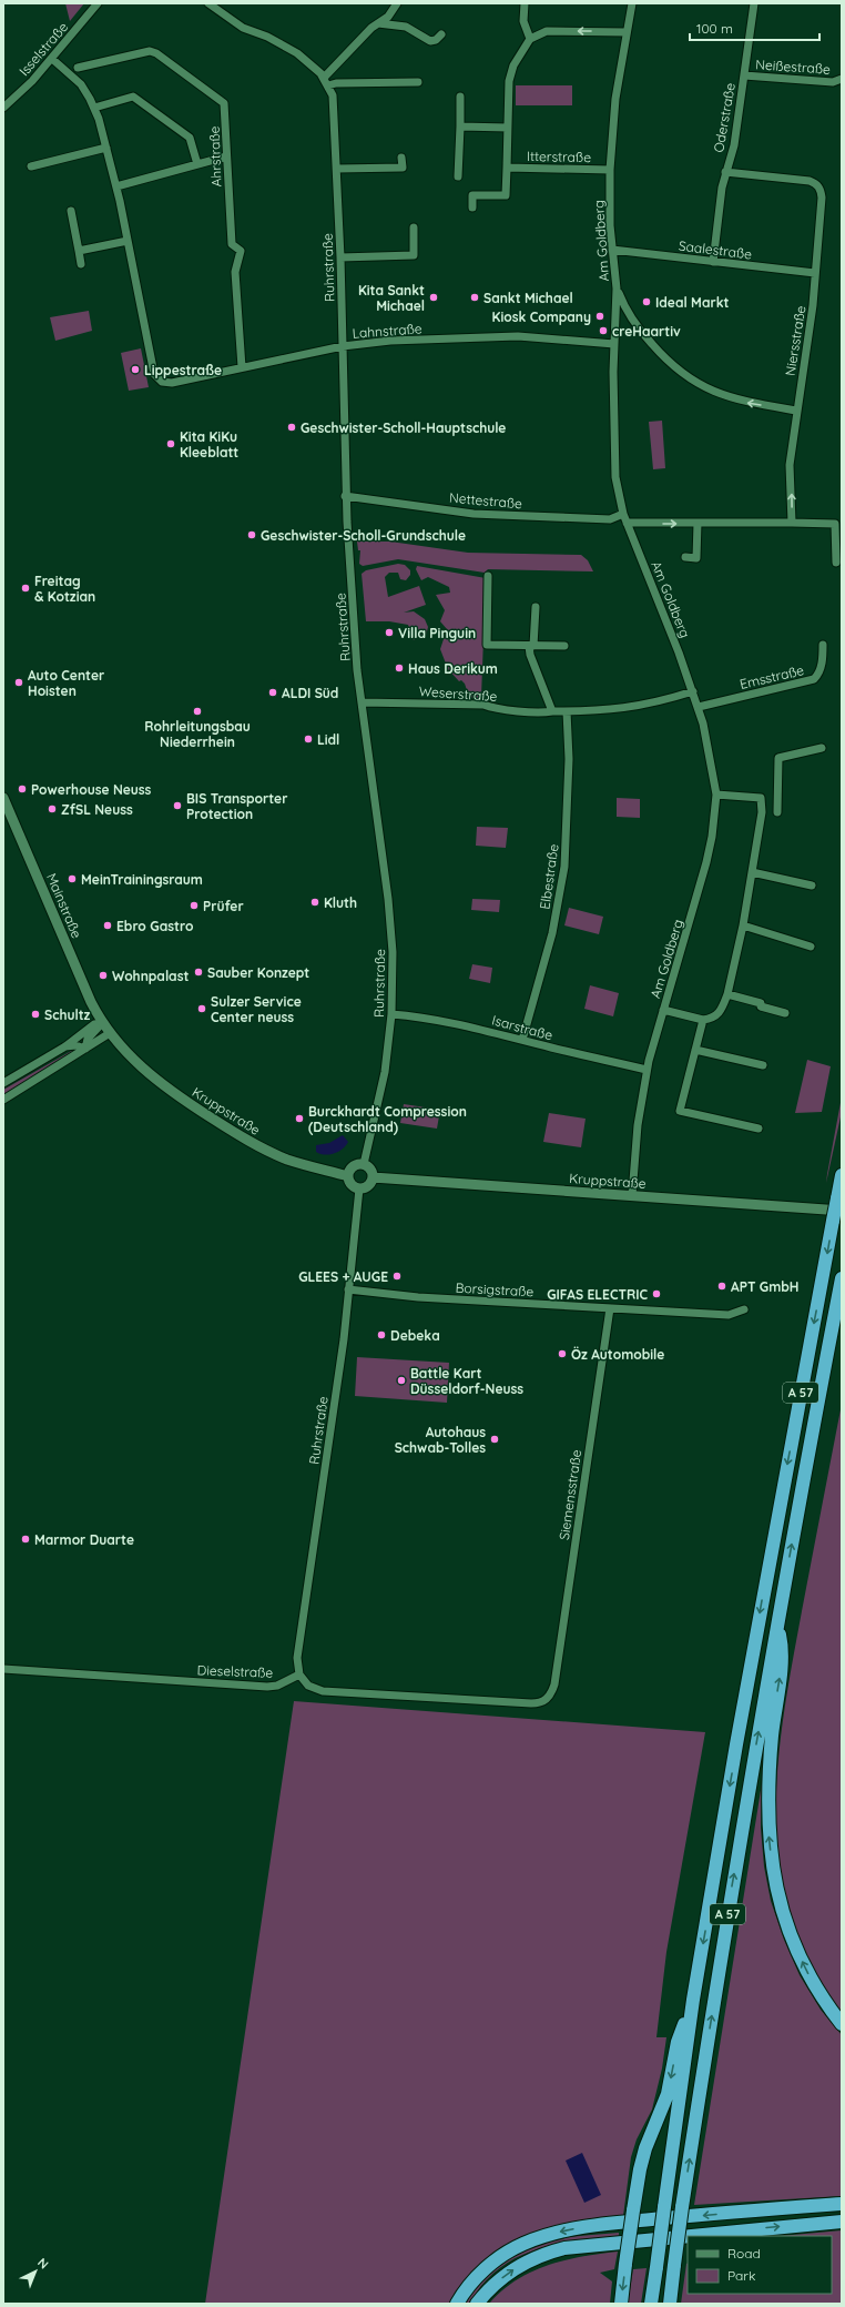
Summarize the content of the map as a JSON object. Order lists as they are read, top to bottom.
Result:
{
  "streets": {
    "highway": ["A 57"],
    "street": [
      "Isselstraße",
      "Neißestraße",
      "Oderstraße",
      "Ahrstraße",
      "Itterstraße",
      "Am Goldberg",
      "Saalestraße",
      "Ruhrstraße",
      "Lahnstraße",
      "Niersstraße",
      "Nettestraße",
      "Emsstraße",
      "Weserstraße",
      "Elbestraße",
      "Mainstraße",
      "Isarstraße",
      "Kruppstraße",
      "Borsigstraße",
      "Siemensstraße",
      "Dieselstraße"
    ]
  },
  "crossings": [
    ["Neißestraße", "Oderstraße"],
    ["Oderstraße", "Saalestraße"],
    ["Oderstraße", "Niersstraße"],
    ["Ahrstraße", "Lahnstraße"],
    ["Itterstraße", "Am Goldberg"],
    ["Am Goldberg", "Saalestraße"],
    ["Am Goldberg", "Lahnstraße"],
    ["Am Goldberg", "Nettestraße"],
    ["Am Goldberg", "Emsstraße"],
    ["Am Goldberg", "Weserstraße"],
    ["Am Goldberg", "Isarstraße"],
    ["Am Goldberg", "Kruppstraße"],
    ["Saalestraße", "Niersstraße"],
    ["Ruhrstraße", "Lahnstraße"],
    ["Ruhrstraße", "Nettestraße"],
    ["Ruhrstraße", "Weserstraße"],
    ["Ruhrstraße", "Isarstraße"],
    ["Ruhrstraße", "Kruppstraße"],
    ["Ruhrstraße", "Borsigstraße"],
    ["Ruhrstraße", "Siemensstraße"],
    ["Ruhrstraße", "Dieselstraße"],
    ["Weserstraße", "Elbestraße"],
    ["Elbestraße", "Isarstraße"],
    ["Mainstraße", "Kruppstraße"],
    ["Kruppstraße", "A 57"],
    ["Borsigstraße", "Siemensstraße"],
    ["Siemensstraße", "Dieselstraße"]
  ],
  "places": [
    "Kita Sankt Michael",
    "Sankt Michael",
    "Ideal Markt",
    "Kiosk Company",
    "creHaartiv",
    "Lippestraße",
    "Geschwister-Scholl-Hauptschule",
    "Kita KiKu Kleeblatt",
    "Geschwister-Scholl-Grundschule",
    "Freitag & Kotzian",
    "Villa Pinguin",
    "Haus Derikum",
    "Auto Center Hoisten",
    "ALDI Süd",
    "Rohrleitungsbau Niederrhein",
    "Lidl",
    "Powerhouse Neuss",
    "BIS Transporter Protection",
    "ZfSL Neuss",
    "MeinTrainingsraum",
    "Kluth",
    "Prüfer",
    "Ebro Gastro",
    "Sauber Konzept",
    "Wohnpalast",
    "Sulzer Service Center neuss",
    "Schultz",
    "Burckhardt Compression (Deutschland)",
    "GLEES + AUGE",
    "APT GmbH",
    "GIFAS ELECTRIC",
    "Debeka",
    "Öz Automobile",
    "Battle Kart Düsseldorf-Neuss",
    "Autohaus Schwab-Tolles",
    "Marmor Duarte"
  ],
  "legend": ["Road", "Park"],
  "scale_bar": "100 m",
  "north": "top right"
}
